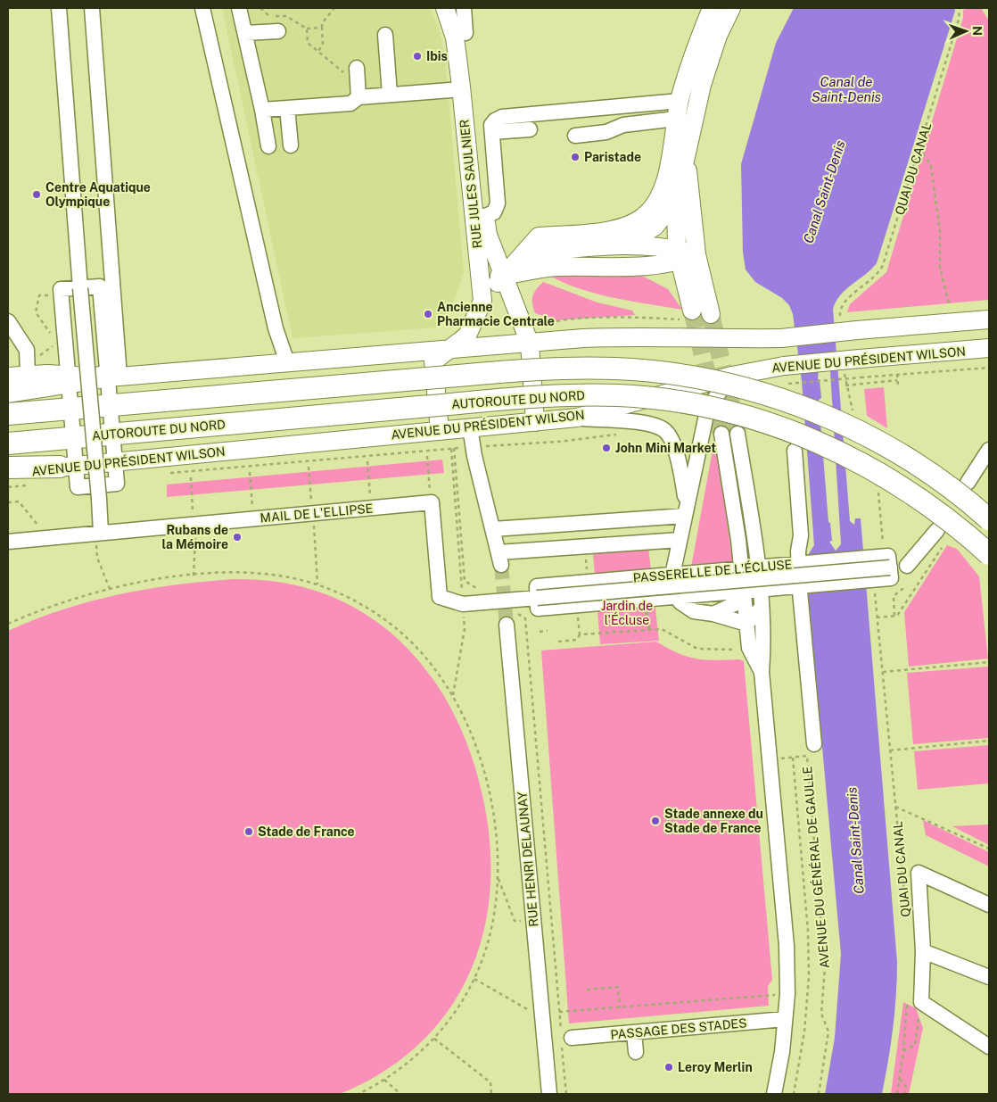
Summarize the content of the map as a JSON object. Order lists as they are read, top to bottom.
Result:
{
  "streets": {
    "highway": ["AUTOROUTE DU NORD"],
    "main road": ["RUE JULES SAULNIER", "AVENUE DU PRÉSIDENT WILSON"],
    "street": [
      "QUAI DU CANAL",
      "MAIL DE L'ELLIPSE",
      "PASSERELLE DE L'ÉCLUSE",
      "RUE HENRI DELAUNAY",
      "PASSAGE DES STADES"
    ],
    "path": ["AVENUE DU GÉNÉRAL DE GAULLE"]
  },
  "crossings": [
    ["RUE JULES SAULNIER", "AVENUE DU PRÉSIDENT WILSON"],
    ["AVENUE DU PRÉSIDENT WILSON", "MAIL DE L'ELLIPSE"],
    ["MAIL DE L'ELLIPSE", "PASSERELLE DE L'ÉCLUSE"]
  ],
  "water": ["Canal de Saint-Denis", "Canal Saint-Denis"],
  "parks": ["Jardin de l'Écluse"],
  "places": [
    "Ibis",
    "Paristade",
    "Centre Aquatique Olympique",
    "Ancienne Pharmacie Centrale",
    "John Mini Market",
    "Rubans de la Mémoire",
    "Stade annexe du Stade de France",
    "Stade de France",
    "Leroy Merlin"
  ],
  "north": "right"
}
